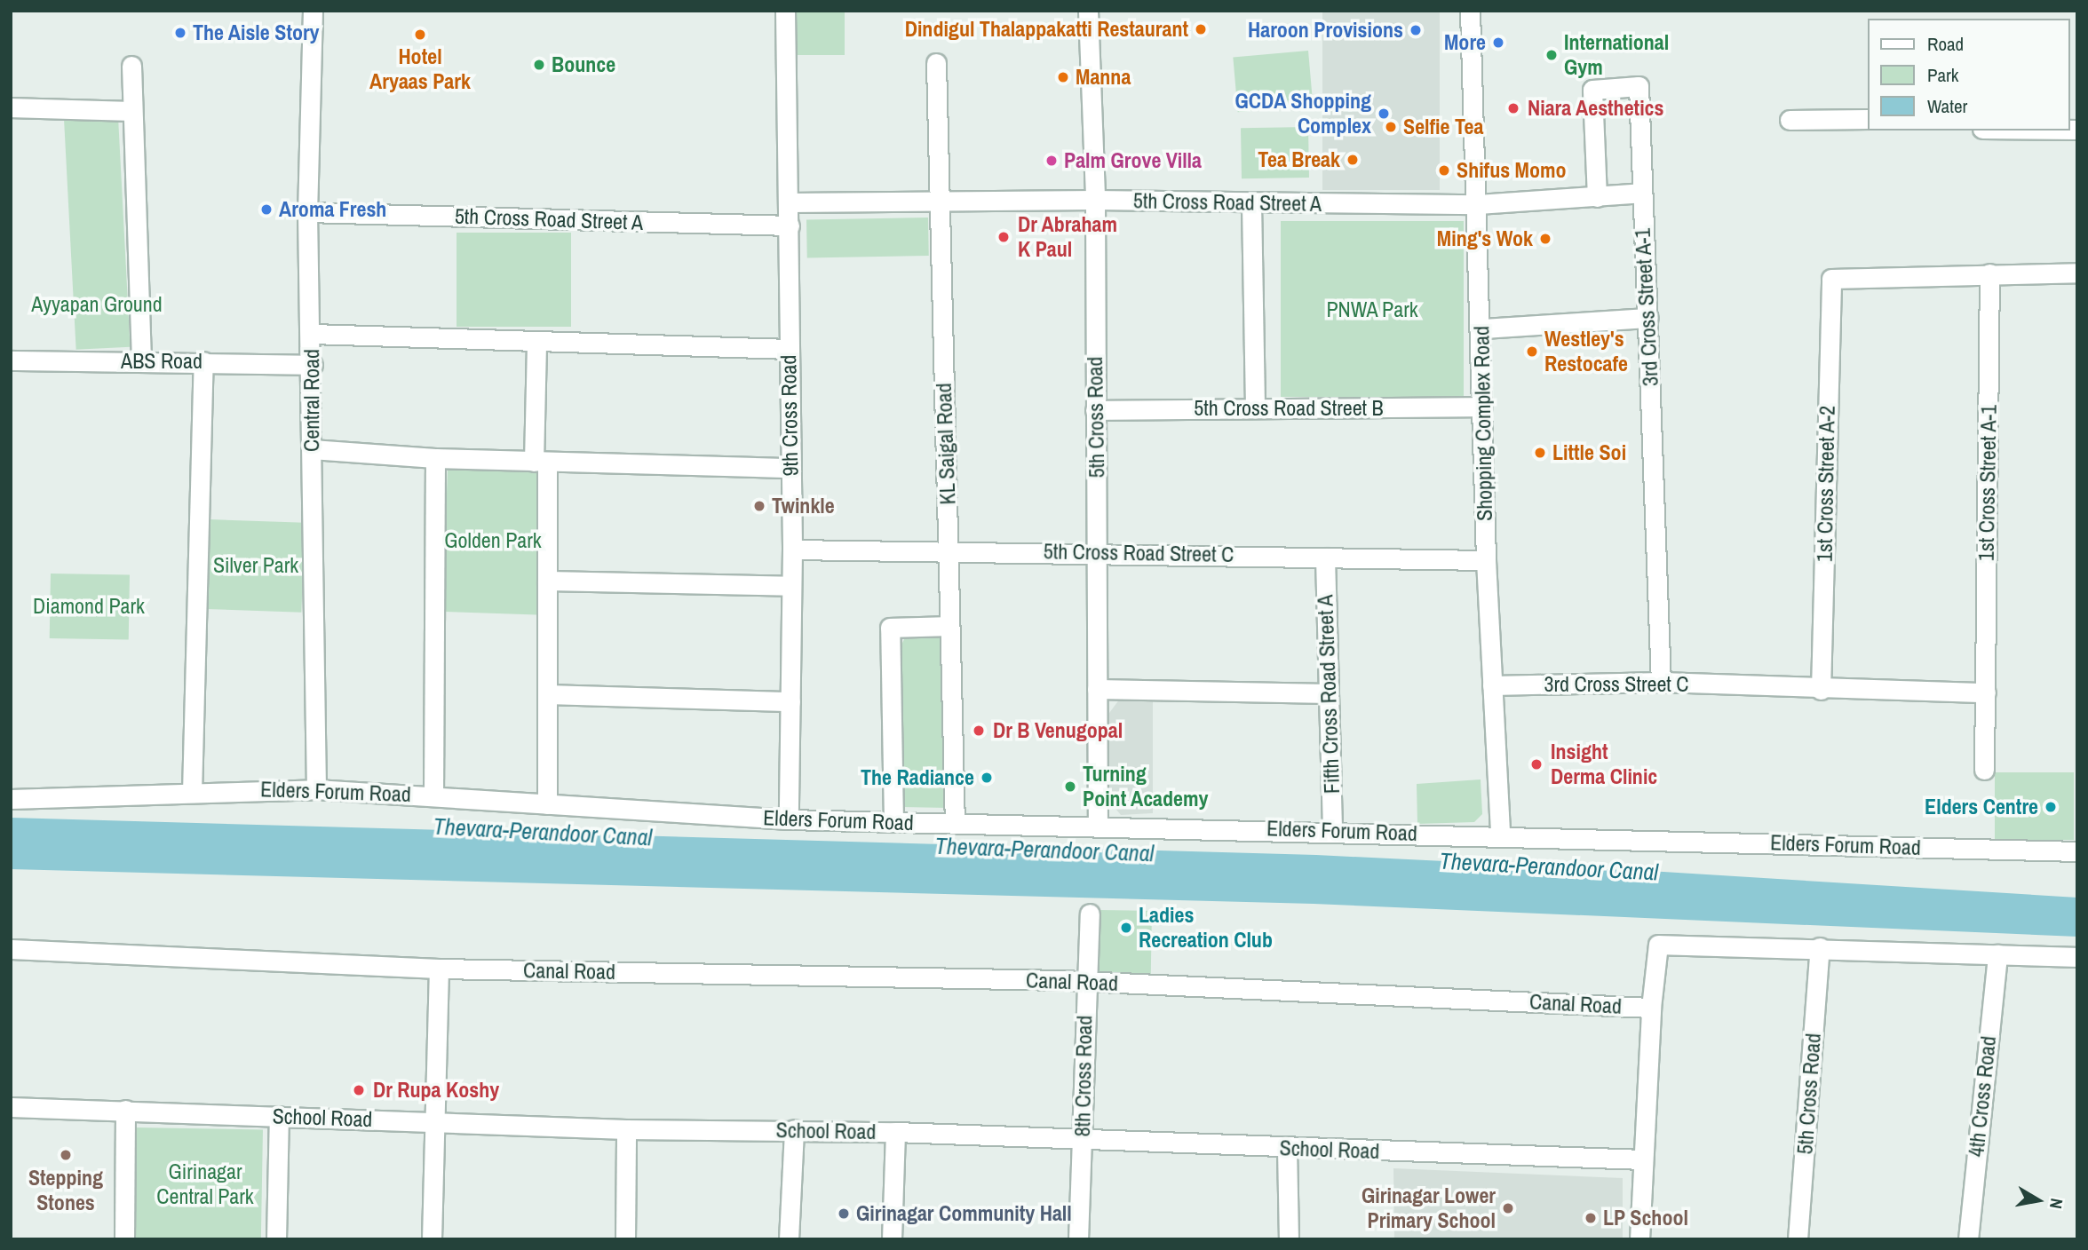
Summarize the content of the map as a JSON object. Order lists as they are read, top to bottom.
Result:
{
  "streets": {
    "street": [
      "5th Cross Road Street A",
      "3rd Cross Street A-1",
      "ABS Road",
      "Central Road",
      "5th Cross Road Street B",
      "9th Cross Road",
      "5th Cross Road",
      "Shopping Complex Road",
      "KL Saigal Road",
      "1st Cross Street A-1",
      "1st Cross Street A-2",
      "5th Cross Road Street C",
      "3rd Cross Street C",
      "Fifth Cross Road Street A",
      "Elders Forum Road",
      "Canal Road",
      "8th Cross Road",
      "4th Cross Road",
      "School Road"
    ]
  },
  "crossings": [
    ["5th Cross Road Street A", "3rd Cross Street A-1"],
    ["5th Cross Road Street A", "Central Road"],
    ["5th Cross Road Street A", "9th Cross Road"],
    ["5th Cross Road Street A", "5th Cross Road"],
    ["5th Cross Road Street A", "Shopping Complex Road"],
    ["5th Cross Road Street A", "KL Saigal Road"],
    ["3rd Cross Street A-1", "3rd Cross Street C"],
    ["ABS Road", "Central Road"],
    ["Central Road", "Elders Forum Road"],
    ["5th Cross Road Street B", "5th Cross Road"],
    ["5th Cross Road Street B", "Shopping Complex Road"],
    ["9th Cross Road", "5th Cross Road Street C"],
    ["9th Cross Road", "Elders Forum Road"],
    ["5th Cross Road", "5th Cross Road Street C"],
    ["5th Cross Road", "Elders Forum Road"],
    ["5th Cross Road", "Canal Road"],
    ["Shopping Complex Road", "5th Cross Road Street C"],
    ["Shopping Complex Road", "3rd Cross Street C"],
    ["Shopping Complex Road", "Elders Forum Road"],
    ["KL Saigal Road", "5th Cross Road Street C"],
    ["KL Saigal Road", "Elders Forum Road"],
    ["1st Cross Street A-1", "1st Cross Street A-2"],
    ["1st Cross Street A-1", "3rd Cross Street C"],
    ["1st Cross Street A-2", "3rd Cross Street C"],
    ["5th Cross Road Street C", "Fifth Cross Road Street A"],
    ["Fifth Cross Road Street A", "Elders Forum Road"],
    ["Canal Road", "8th Cross Road"],
    ["Canal Road", "4th Cross Road"],
    ["8th Cross Road", "School Road"]
  ],
  "water": ["Thevara-Perandoor Canal"],
  "parks": [
    "Ayyapan Ground",
    "PNWA Park",
    "Golden Park",
    "Silver Park",
    "Diamond Park",
    "Girinagar Central Park"
  ],
  "places": [
    "Dindigul Thalappakatti Restaurant",
    "Haroon Provisions",
    "The Aisle Story",
    "Hotel Aryaas Park",
    "More",
    "International Gym",
    "Bounce",
    "Manna",
    "Niara Aesthetics",
    "GCDA Shopping Complex",
    "Selfie Tea",
    "Tea Break",
    "Palm Grove Villa",
    "Shifus Momo",
    "Aroma Fresh",
    "Dr Abraham K Paul",
    "Ming's Wok",
    "Westley's Restocafe",
    "Little Soi",
    "Twinkle",
    "Dr B Venugopal",
    "Insight Derma Clinic",
    "The Radiance",
    "Turning Point Academy",
    "Elders Centre",
    "Ladies Recreation Club",
    "Dr Rupa Koshy",
    "Stepping Stones",
    "Girinagar Lower Primary School",
    "Girinagar Community Hall",
    "LP School"
  ],
  "legend": ["Road", "Park", "Water"],
  "north": "right"
}
